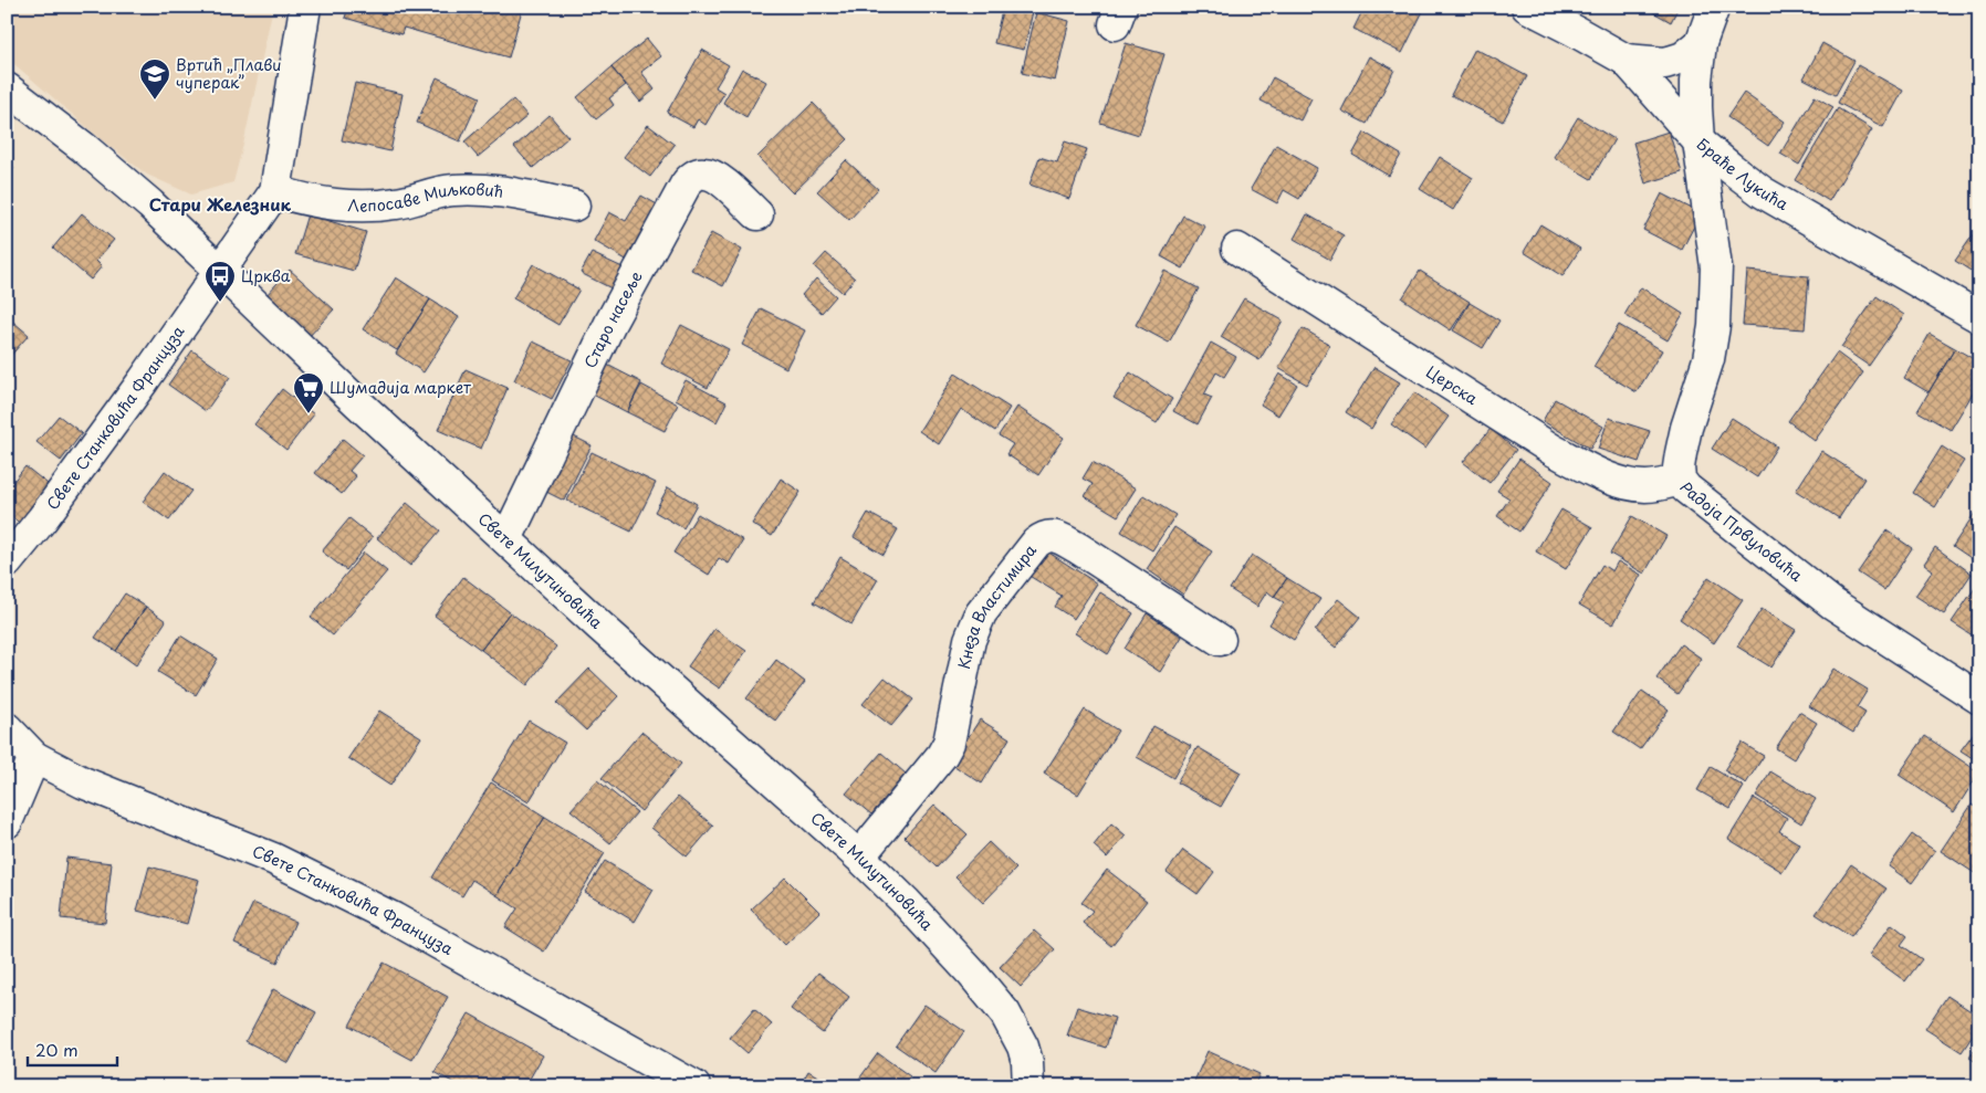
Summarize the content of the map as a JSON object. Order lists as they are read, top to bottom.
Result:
{
  "streets": {
    "street": [
      "Браће Лукића",
      "Лепосаве Миљковић",
      "Старо насеље",
      "Церска",
      "Свете Станковића Француза",
      "Радоја Првуловића",
      "Свете Милутиновића",
      "Кнеза Властимира"
    ]
  },
  "crossings": [
    ["Браће Лукића", "Радоја Првуловића"],
    ["Старо насеље", "Свете Милутиновића"],
    ["Церска", "Радоја Првуловића"],
    ["Свете Станковића Француза", "Свете Милутиновића"],
    ["Свете Милутиновића", "Кнеза Властимира"]
  ],
  "districts": ["Стари Железник"],
  "places": {
    "school or university": ["Вртић „Плави чуперак”"],
    "bus stop": ["Црква"],
    "supermarket": ["Шумадија маркет"]
  },
  "scale_bar": "20 m"
}
